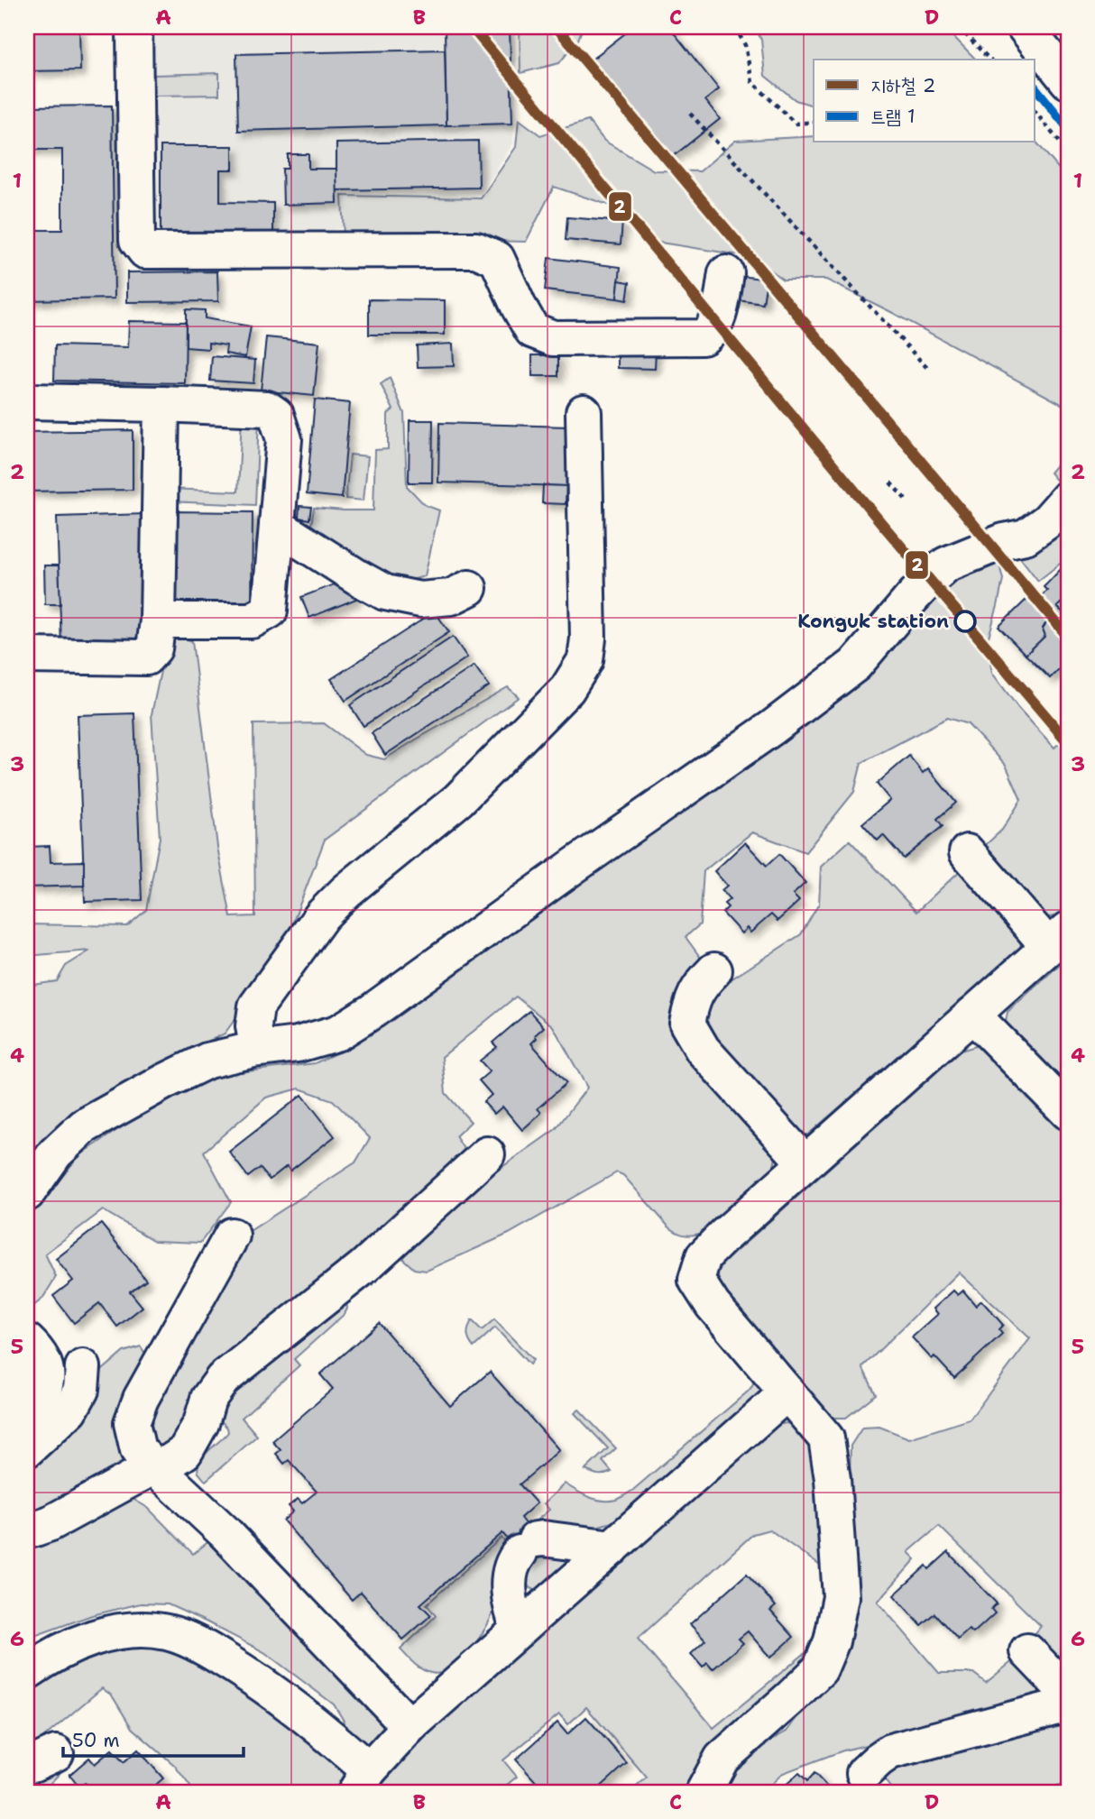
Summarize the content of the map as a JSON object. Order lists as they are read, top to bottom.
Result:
{
  "places": ["Konguk station"],
  "lines": ["metro line 2", "tram line 1"],
  "legend": ["지하철 2", "트램 1"],
  "scale_bar": "50 m",
  "grid": {
    "columns": [
      "A",
      "B",
      "C",
      "D"
    ],
    "rows": [
      "1",
      "2",
      "3",
      "4",
      "5",
      "6"
    ]
  }
}
